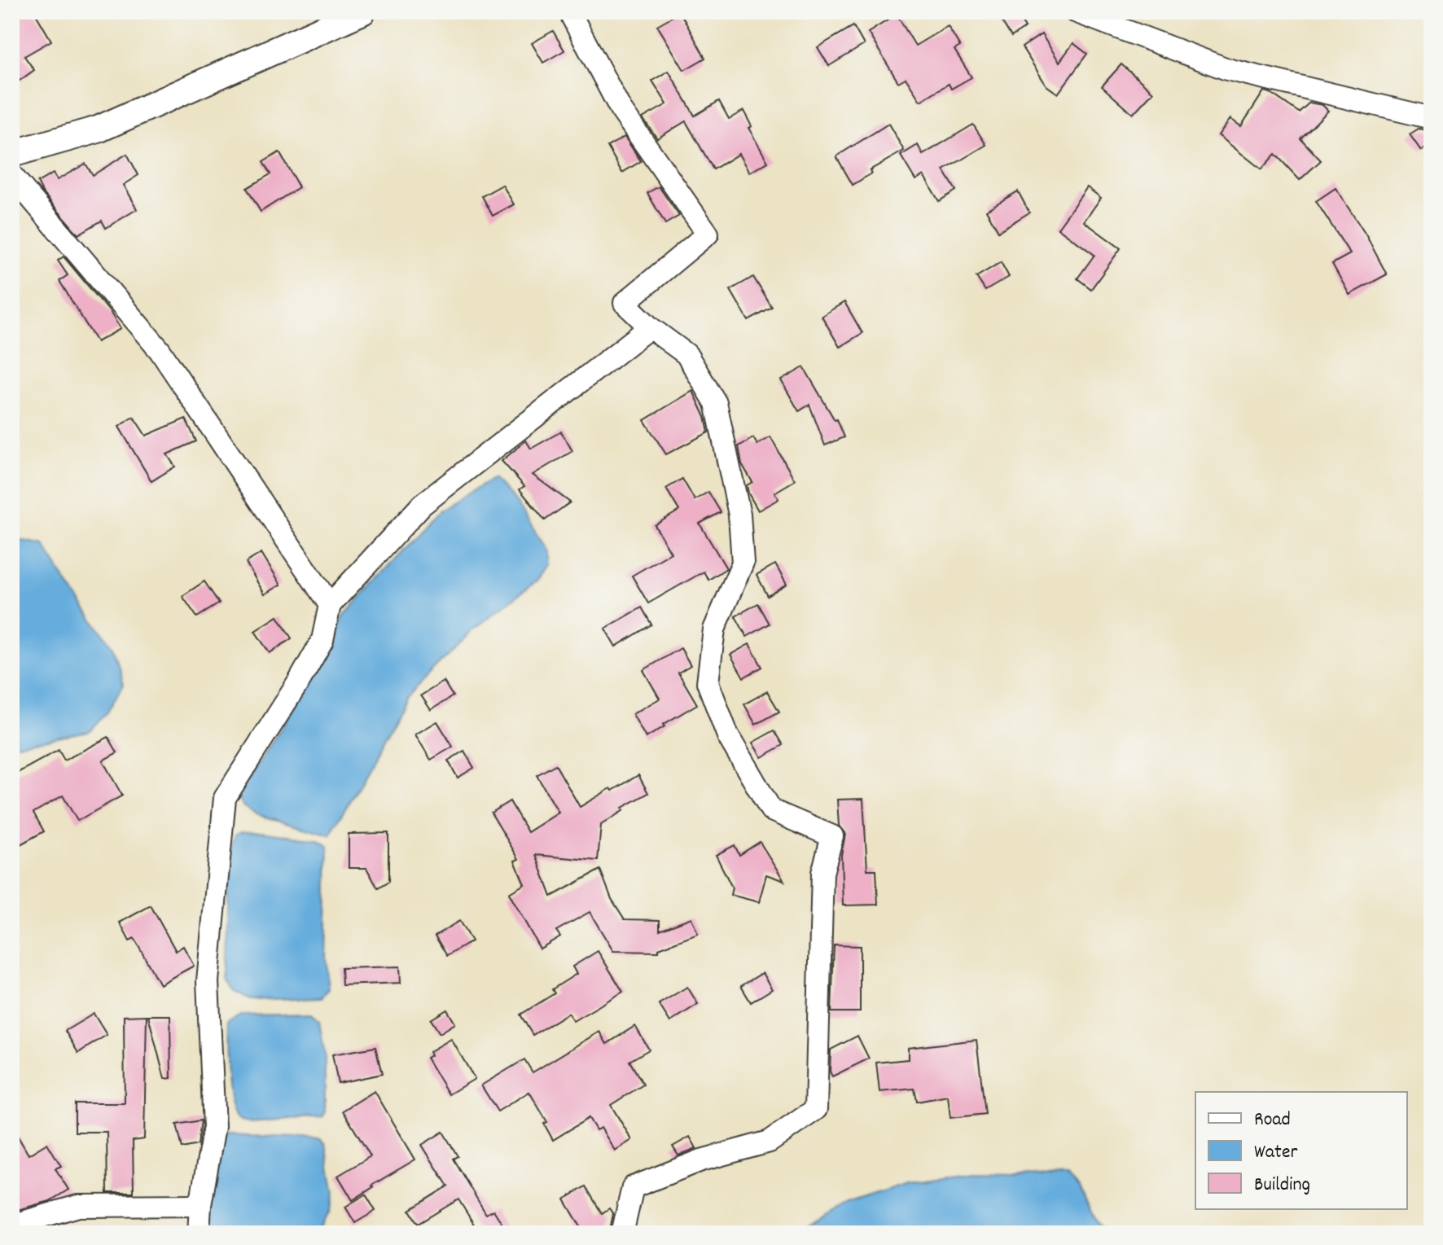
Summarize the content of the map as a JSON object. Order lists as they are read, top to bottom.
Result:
{
  "legend": ["Road", "Water", "Building"]
}
